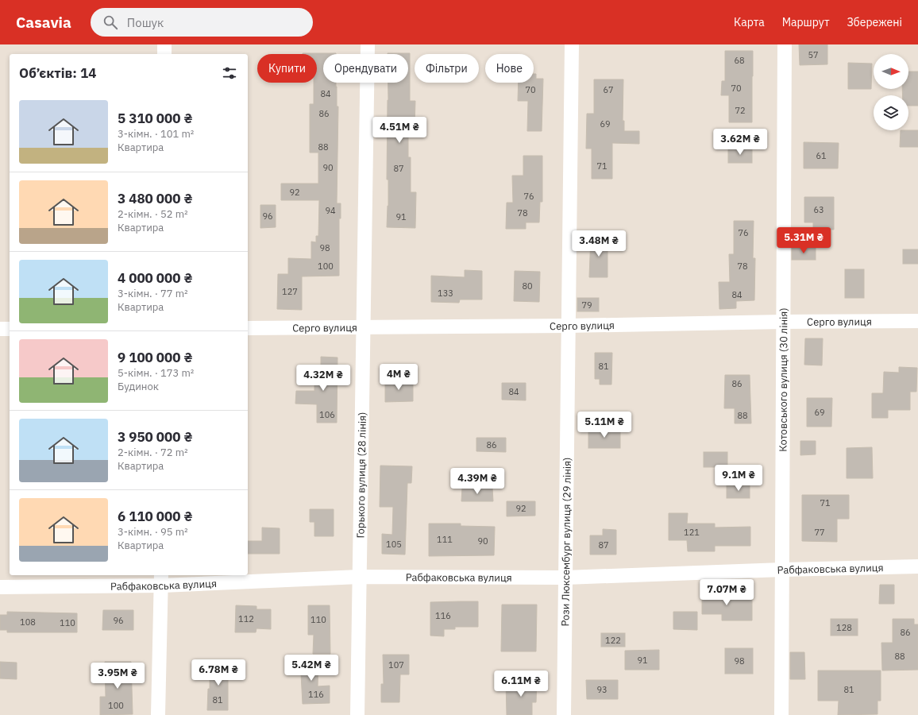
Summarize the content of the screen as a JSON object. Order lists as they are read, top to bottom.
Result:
{
  "streets": {
    "street": [
      "Серго вулиця",
      "Котовського вулиця (30 лiнiя)",
      "Горького вулиця (28 лiнiя)",
      "Рози Люксембург вулиця (29 лiнiя)",
      "Рабфаковська вулиця"
    ]
  },
  "crossings": [
    ["Серго вулиця", "Котовського вулиця (30 лiнiя)"],
    ["Серго вулиця", "Горького вулиця (28 лiнiя)"],
    ["Серго вулиця", "Рози Люксембург вулиця (29 лiнiя)"],
    ["Котовського вулиця (30 лiнiя)", "Рабфаковська вулиця"],
    ["Горького вулиця (28 лiнiя)", "Рабфаковська вулиця"],
    ["Рози Люксембург вулиця (29 лiнiя)", "Рабфаковська вулиця"]
  ],
  "house_numbers": [
    "57",
    "68",
    "70",
    "70",
    "67",
    "84",
    "72",
    "86",
    "69",
    "88",
    "61",
    "71",
    "90",
    "87",
    "92",
    "76",
    "63",
    "94",
    "78",
    "96",
    "91",
    "76",
    "98",
    "100",
    "78",
    "80",
    "127",
    "133",
    "84",
    "79",
    "81",
    "86",
    "84",
    "69",
    "106",
    "88",
    "86",
    "71",
    "92",
    "121",
    "77",
    "111",
    "90",
    "105",
    "87",
    "116",
    "112",
    "110",
    "96",
    "108",
    "110",
    "128",
    "86",
    "122",
    "88",
    "91",
    "98",
    "107",
    "93",
    "81",
    "116",
    "81",
    "100"
  ],
  "north": "right",
  "page": {
    "header": "Casavia",
    "search": "Пошук",
    "nav": ["Карта", "Маршрут", "Збережені"],
    "chip": [
      "Купити",
      "Орендувати",
      "Фільтри",
      "Нове"
    ],
    "heading": "Об’єктів: 14",
    "list": [
      {
        "name": "5 310 000 ₴",
        "note": "3-кімн. · 101 m² · Квартира"
      },
      {
        "name": "3 480 000 ₴",
        "note": "2-кімн. · 52 m² · Квартира"
      },
      {
        "name": "4 000 000 ₴",
        "note": "3-кімн. · 77 m² · Квартира"
      },
      {
        "name": "9 100 000 ₴",
        "note": "5-кімн. · 173 m² · Будинок"
      },
      {
        "name": "3 950 000 ₴",
        "note": "2-кімн. · 72 m² · Квартира"
      },
      {
        "name": "6 110 000 ₴",
        "note": "3-кімн. · 95 m² · Квартира"
      }
    ],
    "price": [
      "4.51M ₴",
      "3.62M ₴",
      "5.31M ₴",
      "3.48M ₴",
      "4M ₴",
      "4.32M ₴",
      "5.11M ₴",
      "9.1M ₴",
      "4.39M ₴",
      "7.07M ₴",
      "5.42M ₴",
      "6.78M ₴",
      "3.95M ₴",
      "6.11M ₴"
    ]
  }
}
